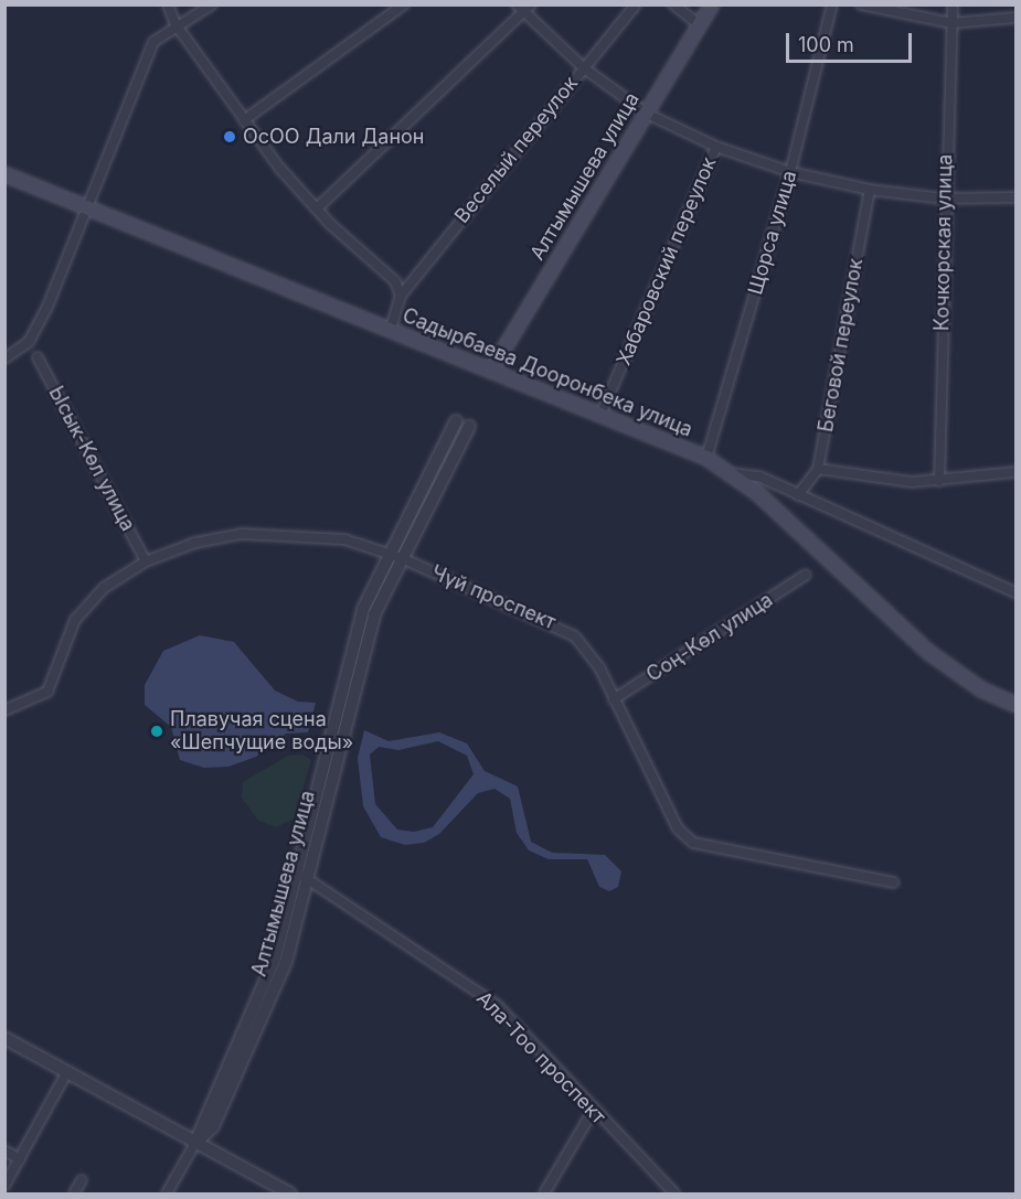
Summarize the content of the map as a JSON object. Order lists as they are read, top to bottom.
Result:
{
  "streets": {
    "main road": ["Алтымышева улица", "Садырбаева Дооронбека улица"],
    "street": [
      "Веселый переулок",
      "Щорса улица",
      "Кочкорская улица",
      "Хабаровский переулок",
      "Беговой переулок",
      "Ысык-Көл улица",
      "Чүй проспект",
      "Соң-Көл улица",
      "Ала-Тоо проспект"
    ]
  },
  "crossings": [
    ["Алтымышева улица", "Садырбаева Дооронбека улица"],
    ["Алтымышева улица", "Чүй проспект"],
    ["Алтымышева улица", "Ала-Тоо проспект"],
    ["Щорса улица", "Садырбаева Дооронбека улица"],
    ["Хабаровский переулок", "Садырбаева Дооронбека улица"],
    ["Ысык-Көл улица", "Чүй проспект"],
    ["Чүй проспект", "Соң-Көл улица"]
  ],
  "places": ["ОсОО Дали Данон", "Плавучая сцена «Шепчущие воды»"],
  "scale_bar": "100 m"
}
